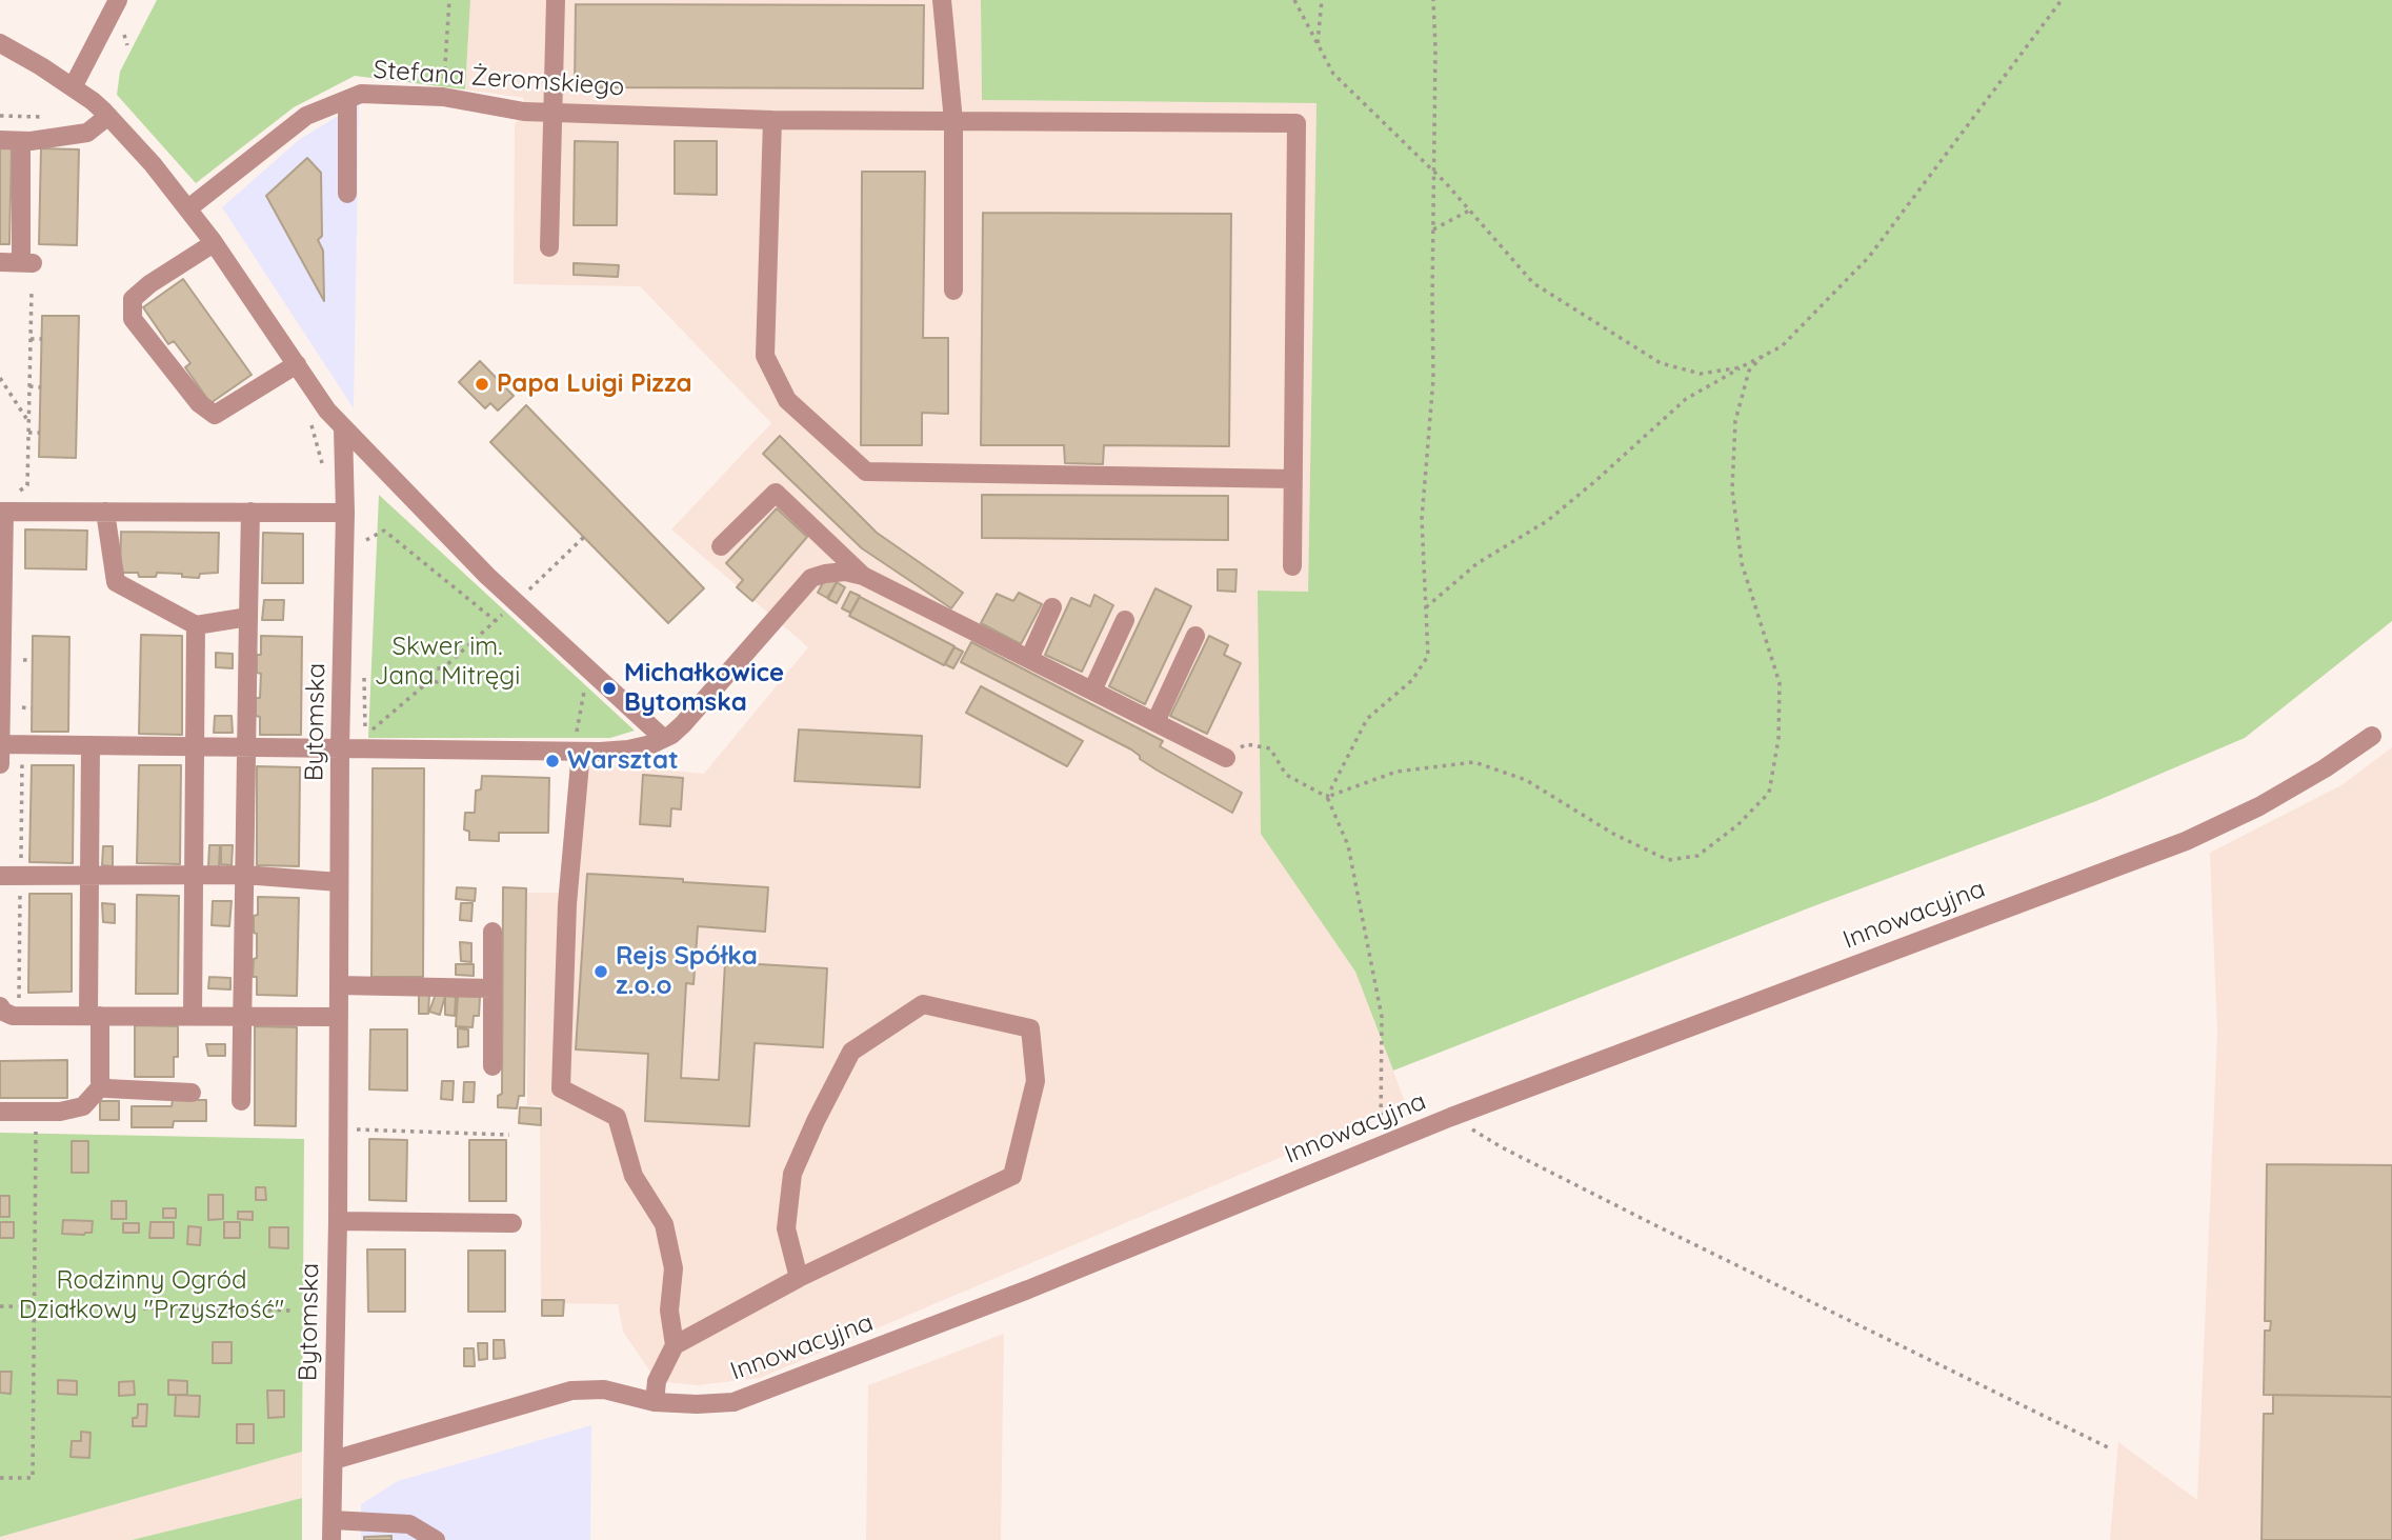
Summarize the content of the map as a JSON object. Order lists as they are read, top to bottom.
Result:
{
  "streets": {
    "street": ["Stefana Żeromskiego", "Bytomska", "Innowacyjna"]
  },
  "crossings": [
    ["Bytomska", "Innowacyjna"]
  ],
  "parks": ["Skwer im. Jana Mitręgi", "Rodzinny Ogród Działkowy \"Przyszłość\""],
  "places": [
    "Papa Luigi Pizza",
    "Michałkowice Bytomska",
    "Warsztat",
    "Rejs Spółka z.o.o"
  ]
}
